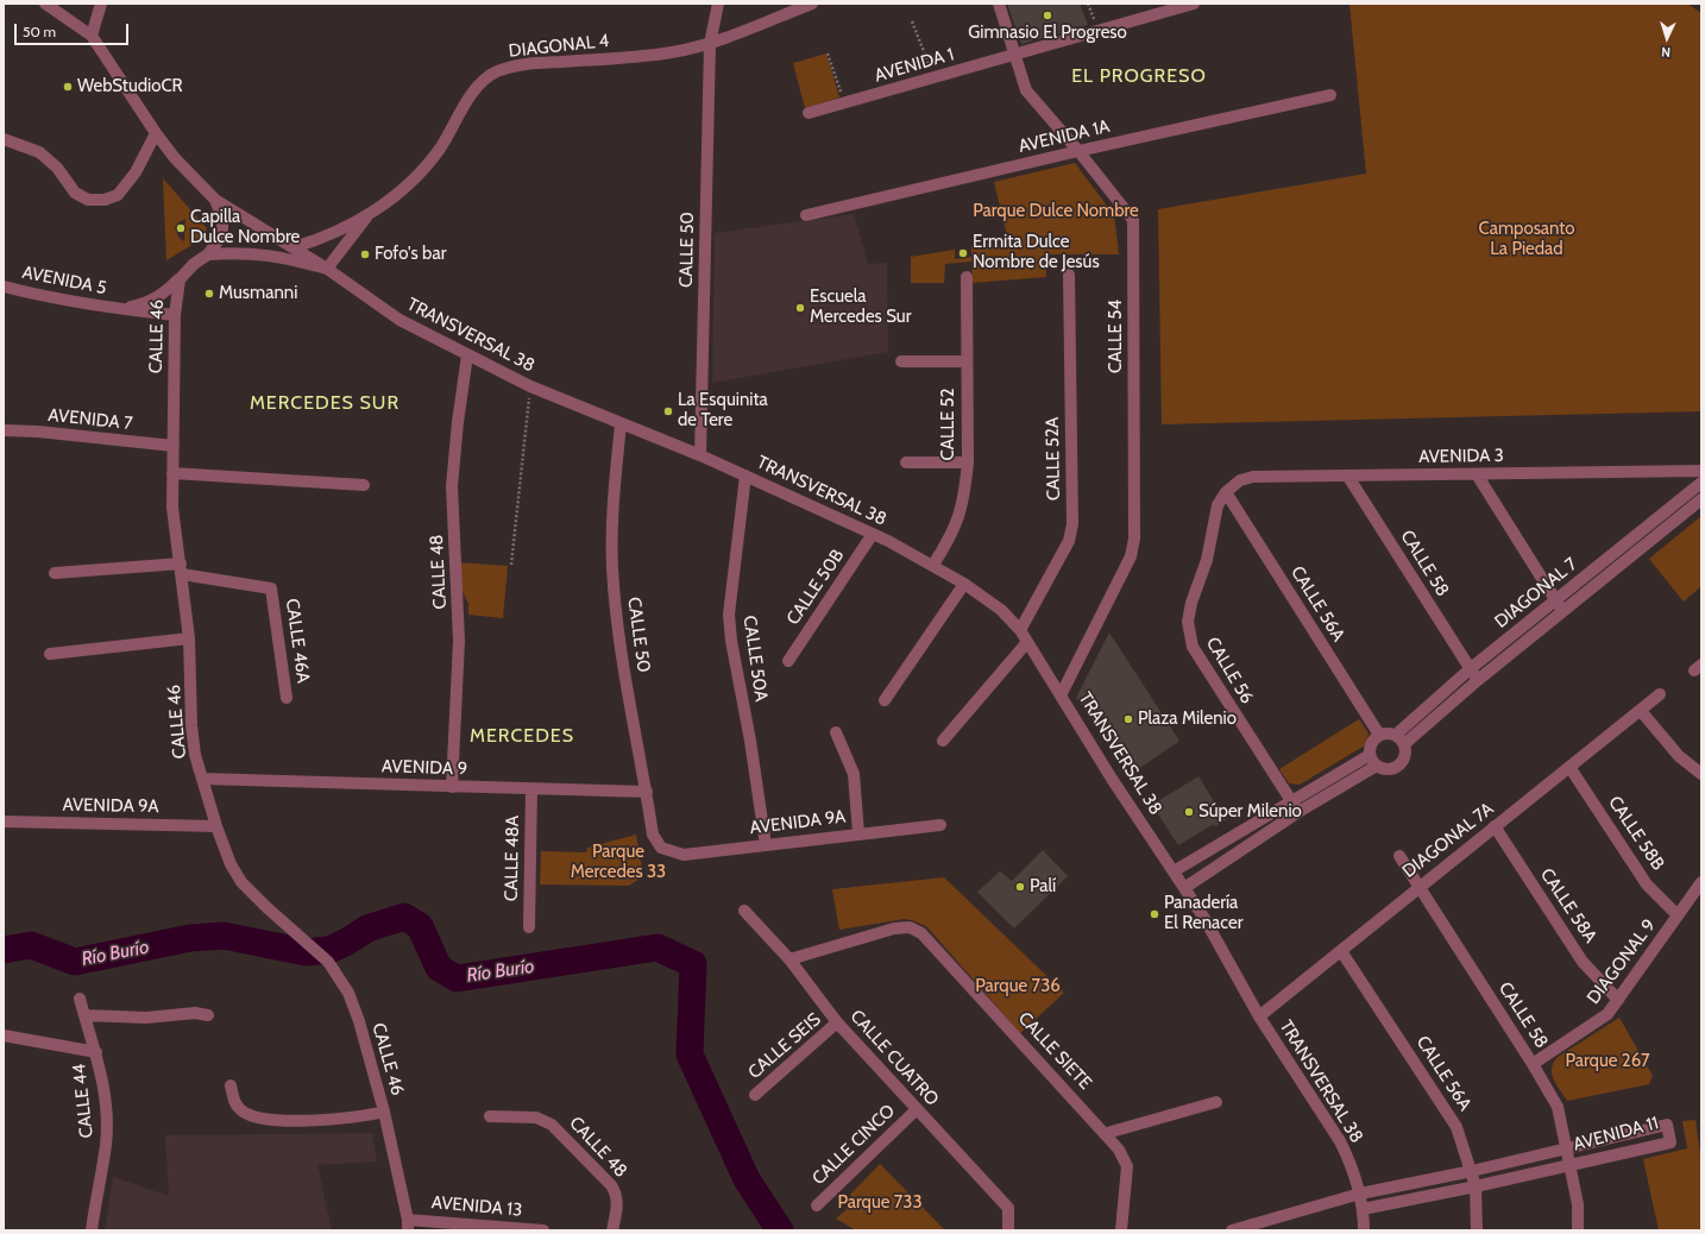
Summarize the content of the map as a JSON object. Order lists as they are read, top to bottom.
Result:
{
  "streets": {
    "street": [
      "DIAGONAL 4",
      "AVENIDA 1",
      "AVENIDA 1A",
      "CALLE 50",
      "AVENIDA 5",
      "TRANSVERSAL 38",
      "CALLE 46",
      "CALLE 54",
      "AVENIDA 7",
      "CALLE 52",
      "AVENIDA 3",
      "CALLE 52A",
      "CALLE 58",
      "CALLE 48",
      "CALLE 50B",
      "DIAGONAL 7",
      "CALLE 56A",
      "CALLE 46A",
      "CALLE 50A",
      "CALLE 56",
      "AVENIDA 9",
      "AVENIDA 9A",
      "CALLE 58B",
      "DIAGONAL 7A",
      "CALLE 48A",
      "CALLE 58A",
      "DIAGONAL 9",
      "CALLE SEIS",
      "CALLE SIETE",
      "CALLE CUATRO",
      "CALLE 44",
      "AVENIDA 11",
      "CALLE CINCO",
      "AVENIDA 13"
    ]
  },
  "crossings": [
    ["DIAGONAL 4", "CALLE 50"],
    ["DIAGONAL 4", "TRANSVERSAL 38"],
    ["AVENIDA 1", "CALLE 54"],
    ["AVENIDA 1A", "CALLE 54"],
    ["CALLE 50", "TRANSVERSAL 38"],
    ["CALLE 50", "AVENIDA 9"],
    ["CALLE 50", "AVENIDA 9A"],
    ["AVENIDA 5", "CALLE 46"],
    ["TRANSVERSAL 38", "CALLE 46"],
    ["TRANSVERSAL 38", "CALLE 54"],
    ["TRANSVERSAL 38", "CALLE 52"],
    ["TRANSVERSAL 38", "CALLE 52A"],
    ["TRANSVERSAL 38", "CALLE 48"],
    ["TRANSVERSAL 38", "CALLE 50B"],
    ["TRANSVERSAL 38", "CALLE 50A"],
    ["TRANSVERSAL 38", "DIAGONAL 7A"],
    ["TRANSVERSAL 38", "AVENIDA 11"],
    ["CALLE 46", "AVENIDA 7"],
    ["CALLE 46", "CALLE 46A"],
    ["CALLE 46", "AVENIDA 9"],
    ["CALLE 46", "AVENIDA 9A"],
    ["CALLE 46", "AVENIDA 13"],
    ["AVENIDA 3", "CALLE 58"],
    ["AVENIDA 3", "CALLE 56A"],
    ["AVENIDA 3", "CALLE 56"],
    ["CALLE 58", "DIAGONAL 7"],
    ["CALLE 58", "DIAGONAL 7A"],
    ["CALLE 58", "DIAGONAL 9"],
    ["CALLE 58", "AVENIDA 11"],
    ["CALLE 48", "AVENIDA 9"],
    ["DIAGONAL 7", "CALLE 56A"],
    ["CALLE 56A", "CALLE 56"],
    ["CALLE 56A", "DIAGONAL 7A"],
    ["CALLE 56A", "AVENIDA 11"],
    ["CALLE 50A", "AVENIDA 9A"],
    ["AVENIDA 9", "CALLE 48A"],
    ["CALLE 58B", "DIAGONAL 7A"],
    ["CALLE 58B", "DIAGONAL 9"],
    ["DIAGONAL 7A", "CALLE 58A"],
    ["CALLE 58A", "DIAGONAL 9"],
    ["CALLE SEIS", "CALLE CUATRO"],
    ["CALLE SIETE", "CALLE CUATRO"],
    ["CALLE CUATRO", "CALLE CINCO"]
  ],
  "districts": ["EL PROGRESO", "MERCEDES SUR", "MERCEDES"],
  "water": ["Río Burío"],
  "parks": [
    "Parque Dulce Nombre",
    "Camposanto La Piedad",
    "Parque Mercedes 33",
    "Parque 736",
    "Parque 267",
    "Parque 733"
  ],
  "places": [
    "Gimnasio El Progreso",
    "WebStudioCR",
    "Capilla Dulce Nombre",
    "Ermita Dulce Nombre de Jesús",
    "Fofo's bar",
    "Musmanni",
    "Escuela Mercedes Sur",
    "La Esquinita de Tere",
    "Plaza Milenio",
    "Súper Milenio",
    "Palí",
    "Panadería El Renacer"
  ],
  "scale_bar": "50 m",
  "north": "bottom"
}
